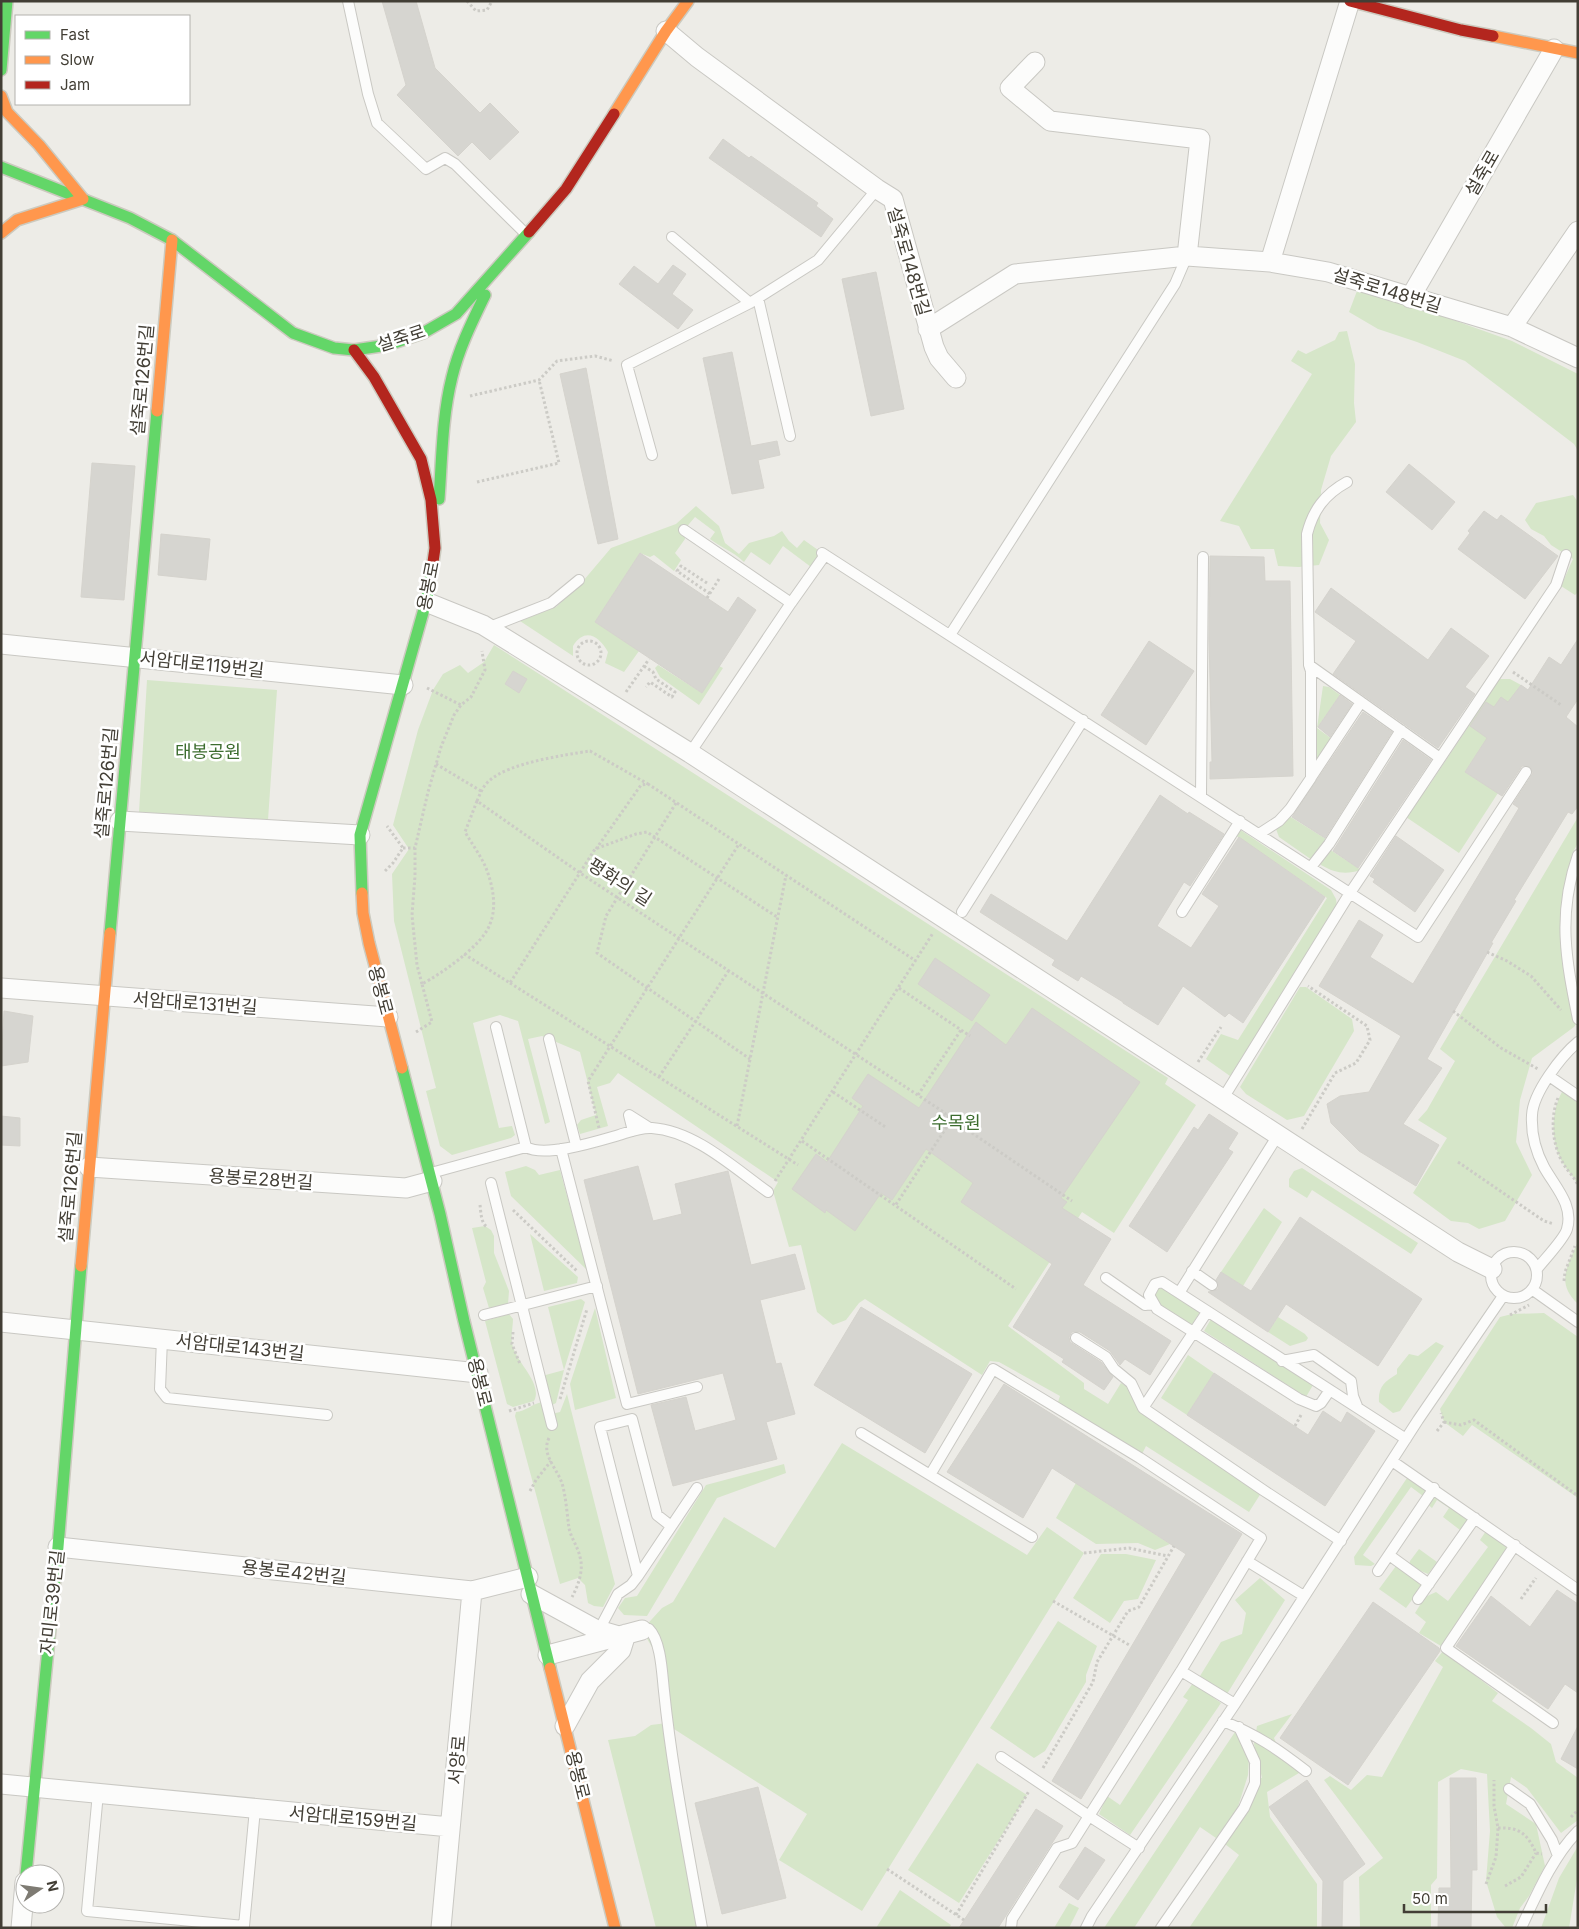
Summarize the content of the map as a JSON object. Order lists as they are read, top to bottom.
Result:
{
  "streets": {
    "main road": [
      "설죽로",
      "설죽로126번길",
      "용봉로",
      "자미로39번길"
    ],
    "street": [
      "설죽로148번길",
      "서암대로119번길",
      "서암대로131번길",
      "용봉로28번길",
      "서암대로143번길",
      "용봉로42번길",
      "서양로",
      "서암대로159번길"
    ],
    "path": ["평화의 길"]
  },
  "crossings": [
    ["설죽로", "설죽로148번길"],
    ["설죽로", "설죽로126번길"],
    ["설죽로", "용봉로"],
    ["설죽로126번길", "서암대로119번길"],
    ["설죽로126번길", "서암대로131번길"],
    ["설죽로126번길", "용봉로28번길"],
    ["설죽로126번길", "서암대로143번길"],
    ["설죽로126번길", "자미로39번길"],
    ["용봉로", "서암대로119번길"],
    ["용봉로", "서암대로131번길"],
    ["용봉로", "용봉로28번길"],
    ["용봉로", "서암대로143번길"],
    ["용봉로", "용봉로42번길"],
    ["서암대로143번길", "자미로39번길"],
    ["용봉로42번길", "자미로39번길"],
    ["용봉로42번길", "서양로"],
    ["자미로39번길", "서암대로159번길"],
    ["서양로", "서암대로159번길"]
  ],
  "parks": ["태봉공원", "수목원"],
  "legend": ["Fast", "Slow", "Jam"],
  "scale_bar": "50 m",
  "north": "right"
}
